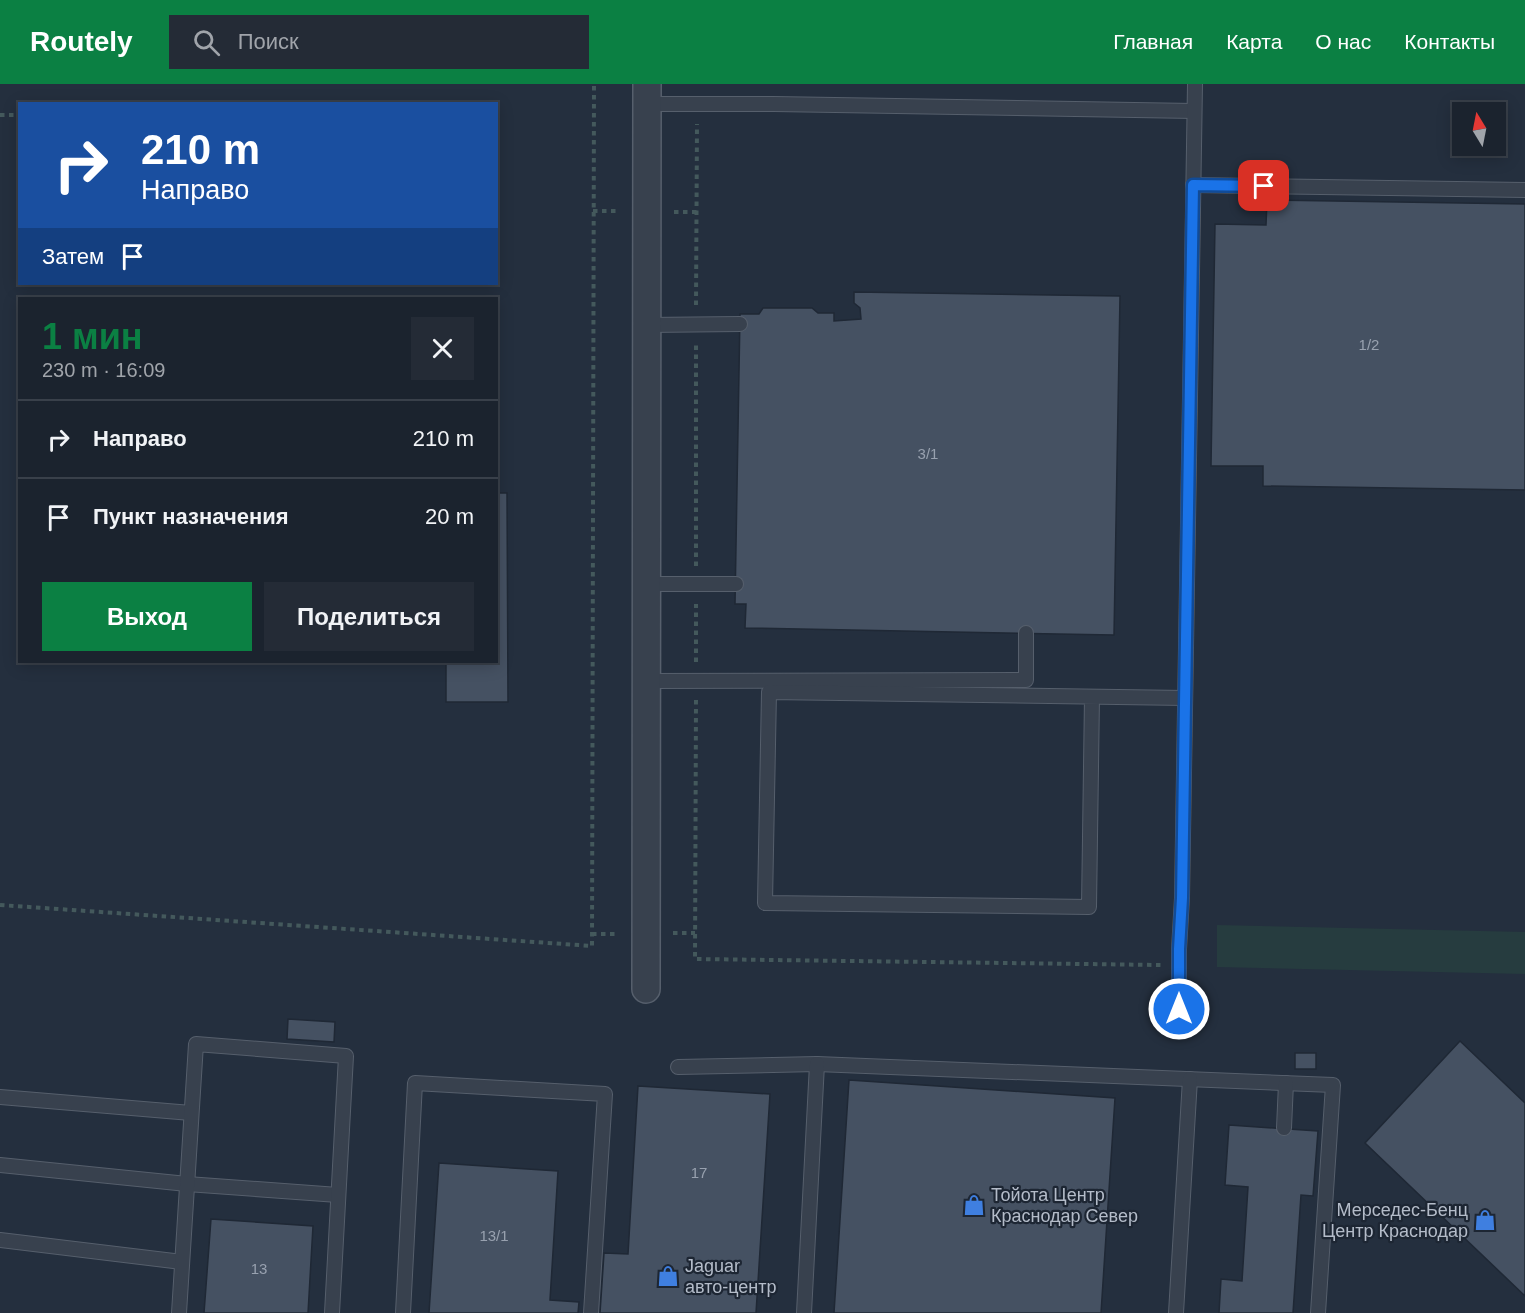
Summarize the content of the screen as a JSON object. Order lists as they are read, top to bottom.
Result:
{
  "places": {
    "shop": ["Тойота Центр Краснодар Север", "Мерседес-Бенц Центр Краснодар", "Jaguar авто-центр"]
  },
  "house_numbers": [
    "1/2",
    "3/1",
    "17",
    "13/1",
    "13"
  ],
  "north": "top",
  "page": {
    "header": "Routely",
    "search": "Поиск",
    "nav": [
      "Главная",
      "Карта",
      "О нас",
      "Контакты"
    ],
    "turn": ["210 m", "Направо"],
    "then": "Затем",
    "heading": ["1 мин", "230 m · 16:09"],
    "list": [
      {
        "name": "Направо",
        "value": "210 m"
      },
      {
        "name": "Пункт назначения",
        "value": "20 m"
      }
    ],
    "buttons": ["Выход", "Поделиться"]
  }
}
